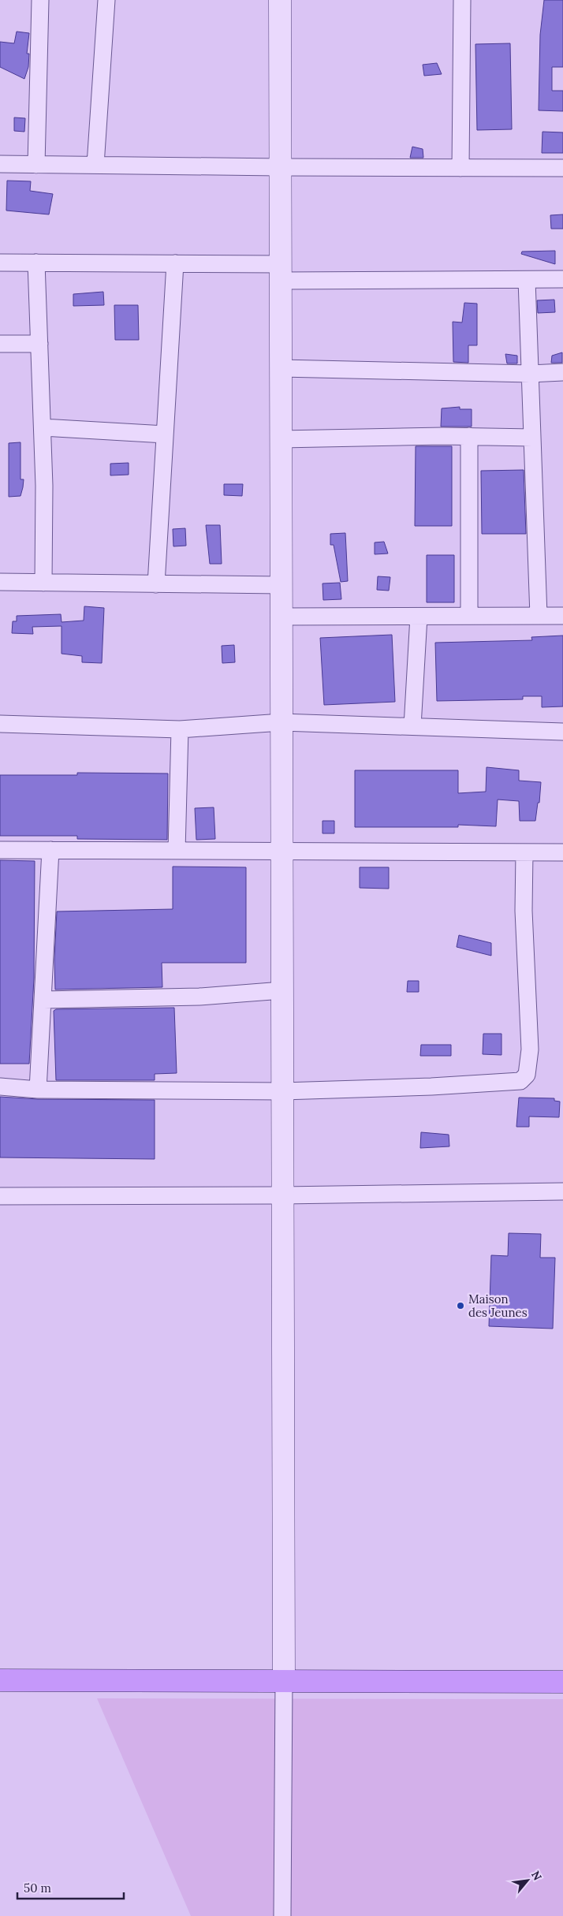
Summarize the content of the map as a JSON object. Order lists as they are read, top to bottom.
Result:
{
  "places": ["Maison des Jeunes"],
  "scale_bar": "50 m",
  "north": "top right"
}
